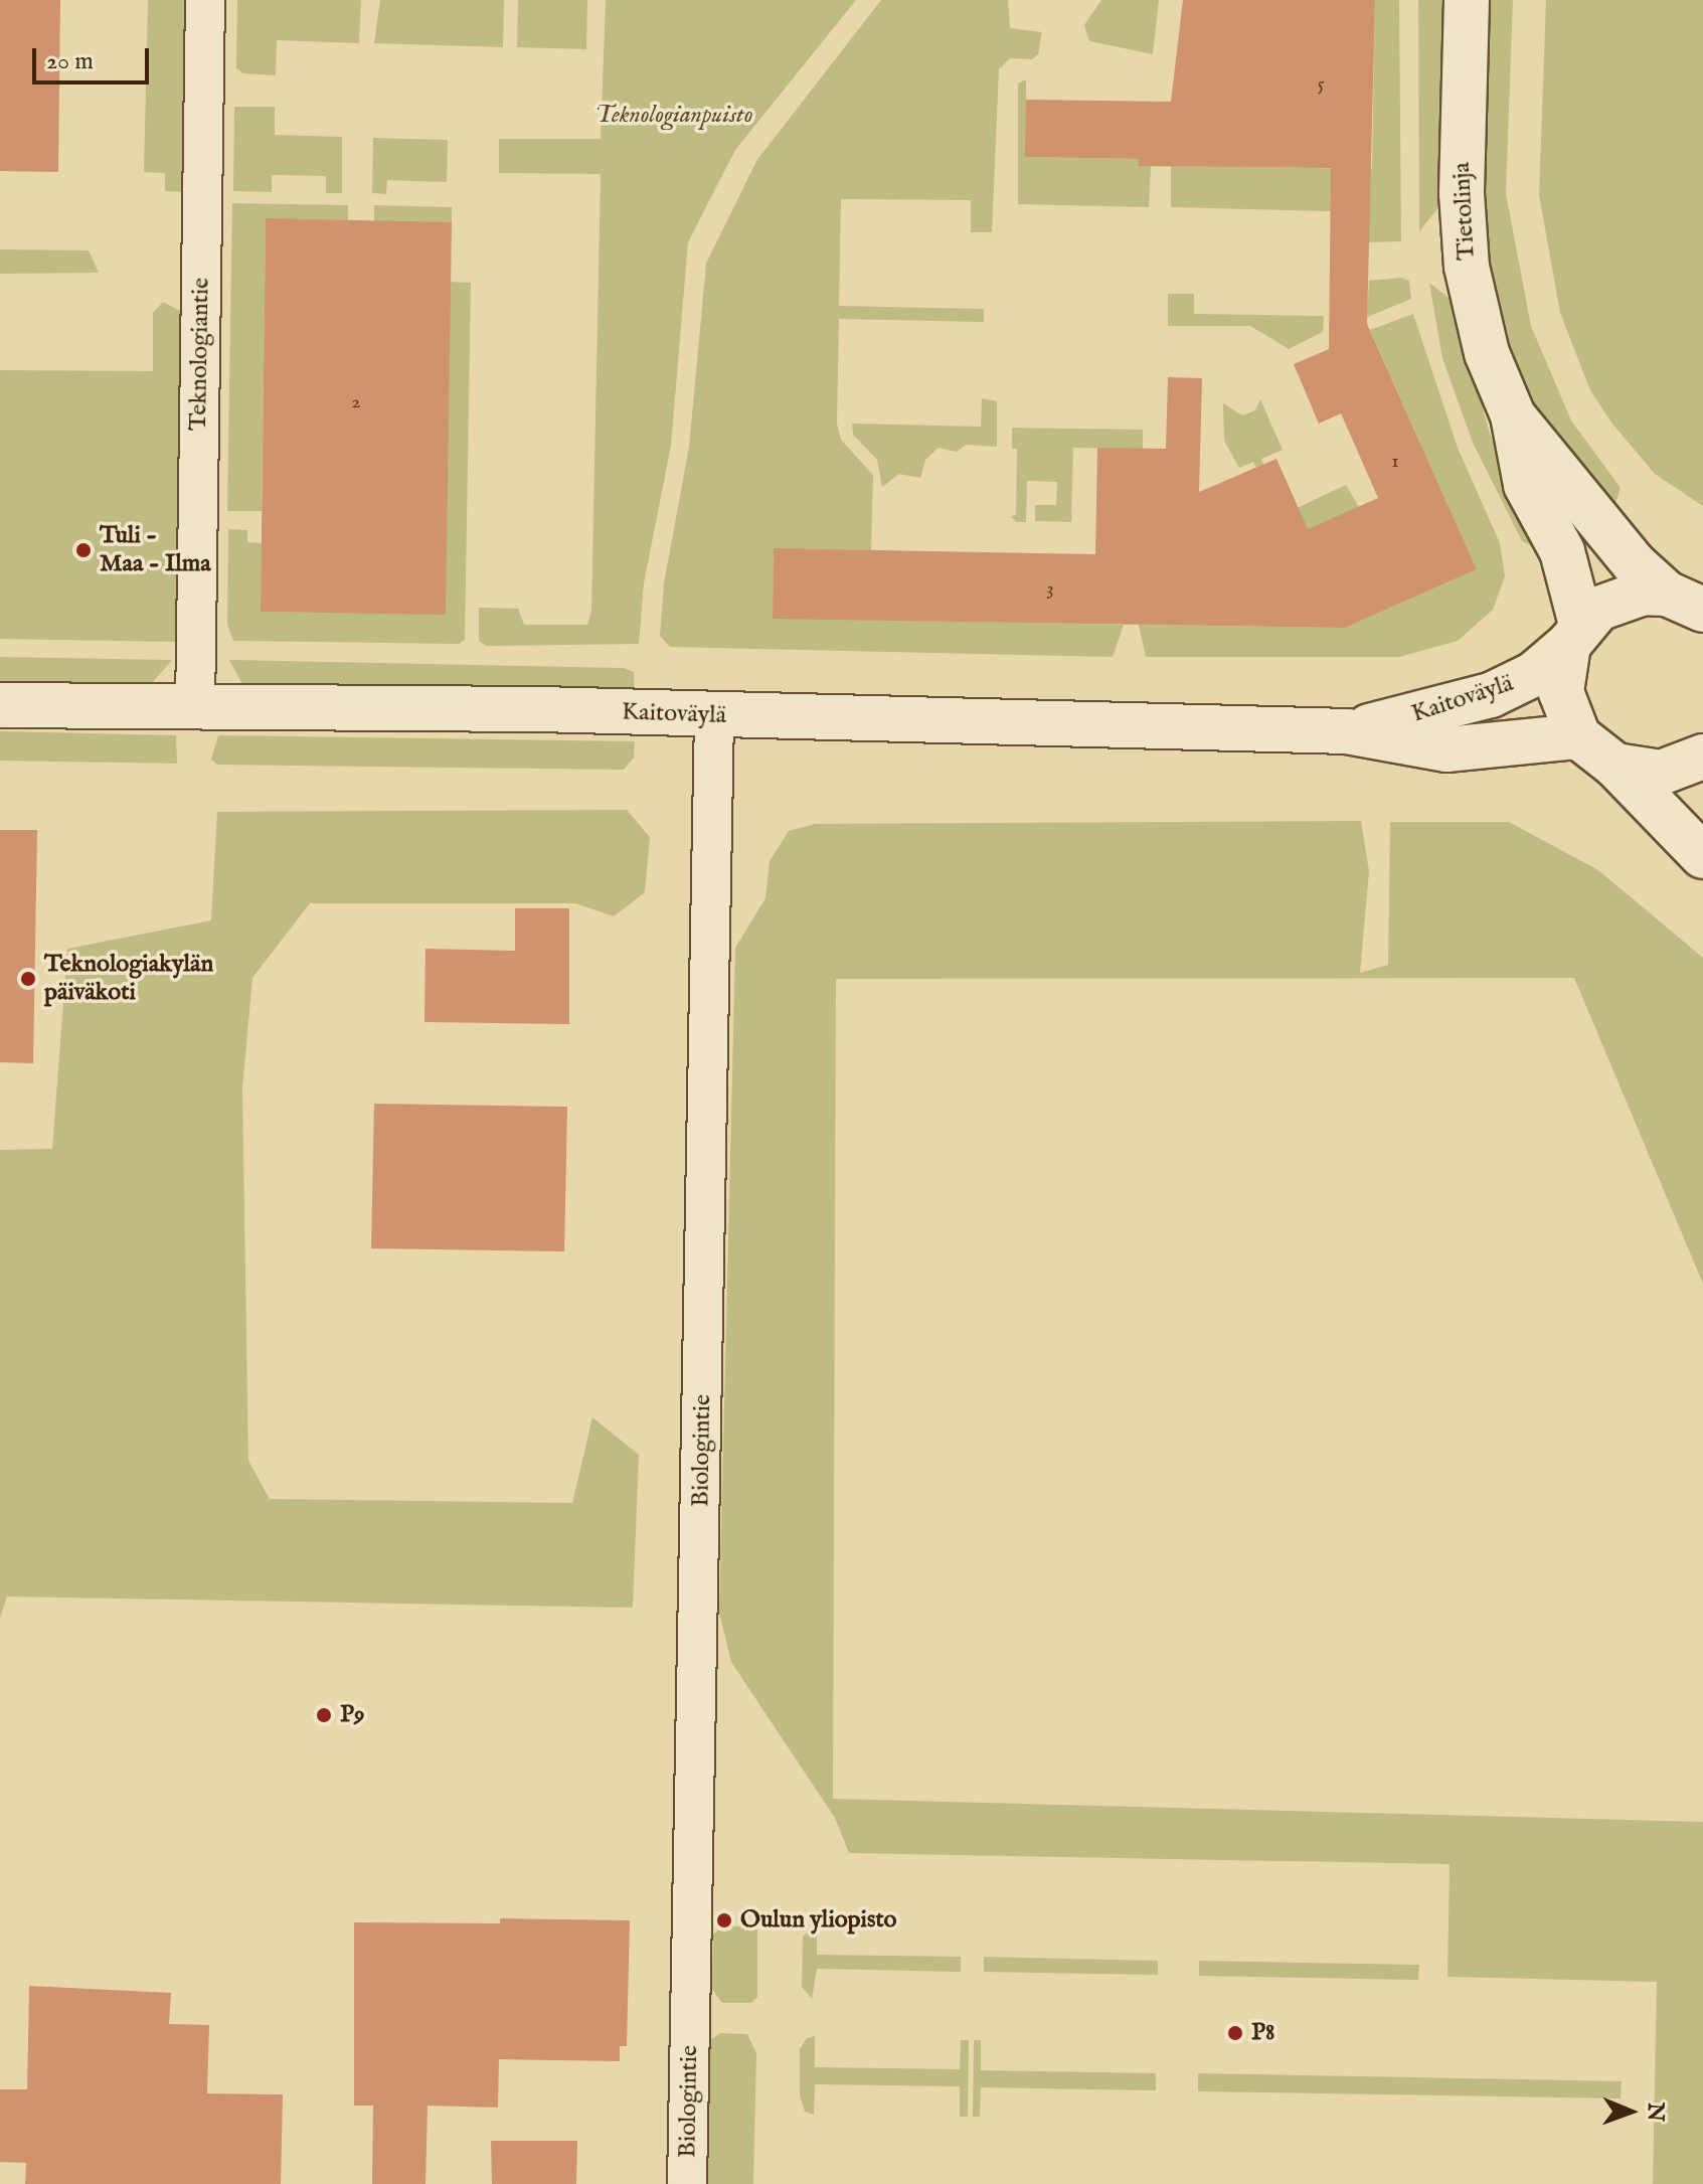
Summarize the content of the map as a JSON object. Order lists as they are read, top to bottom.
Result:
{
  "streets": {
    "street": [
      "Tietolinja",
      "Teknologiantie",
      "Kaitoväylä",
      "Biologintie"
    ]
  },
  "crossings": [
    ["Tietolinja", "Kaitoväylä"],
    ["Teknologiantie", "Kaitoväylä"],
    ["Kaitoväylä", "Biologintie"]
  ],
  "parks": ["Teknologianpuisto"],
  "places": [
    "Tuli - Maa - Ilma",
    "Teknologiakylän päiväkoti",
    "P9",
    "Oulun yliopisto",
    "P8"
  ],
  "house_numbers": [
    "5",
    "2",
    "1",
    "3"
  ],
  "scale_bar": "20 m",
  "north": "right"
}
